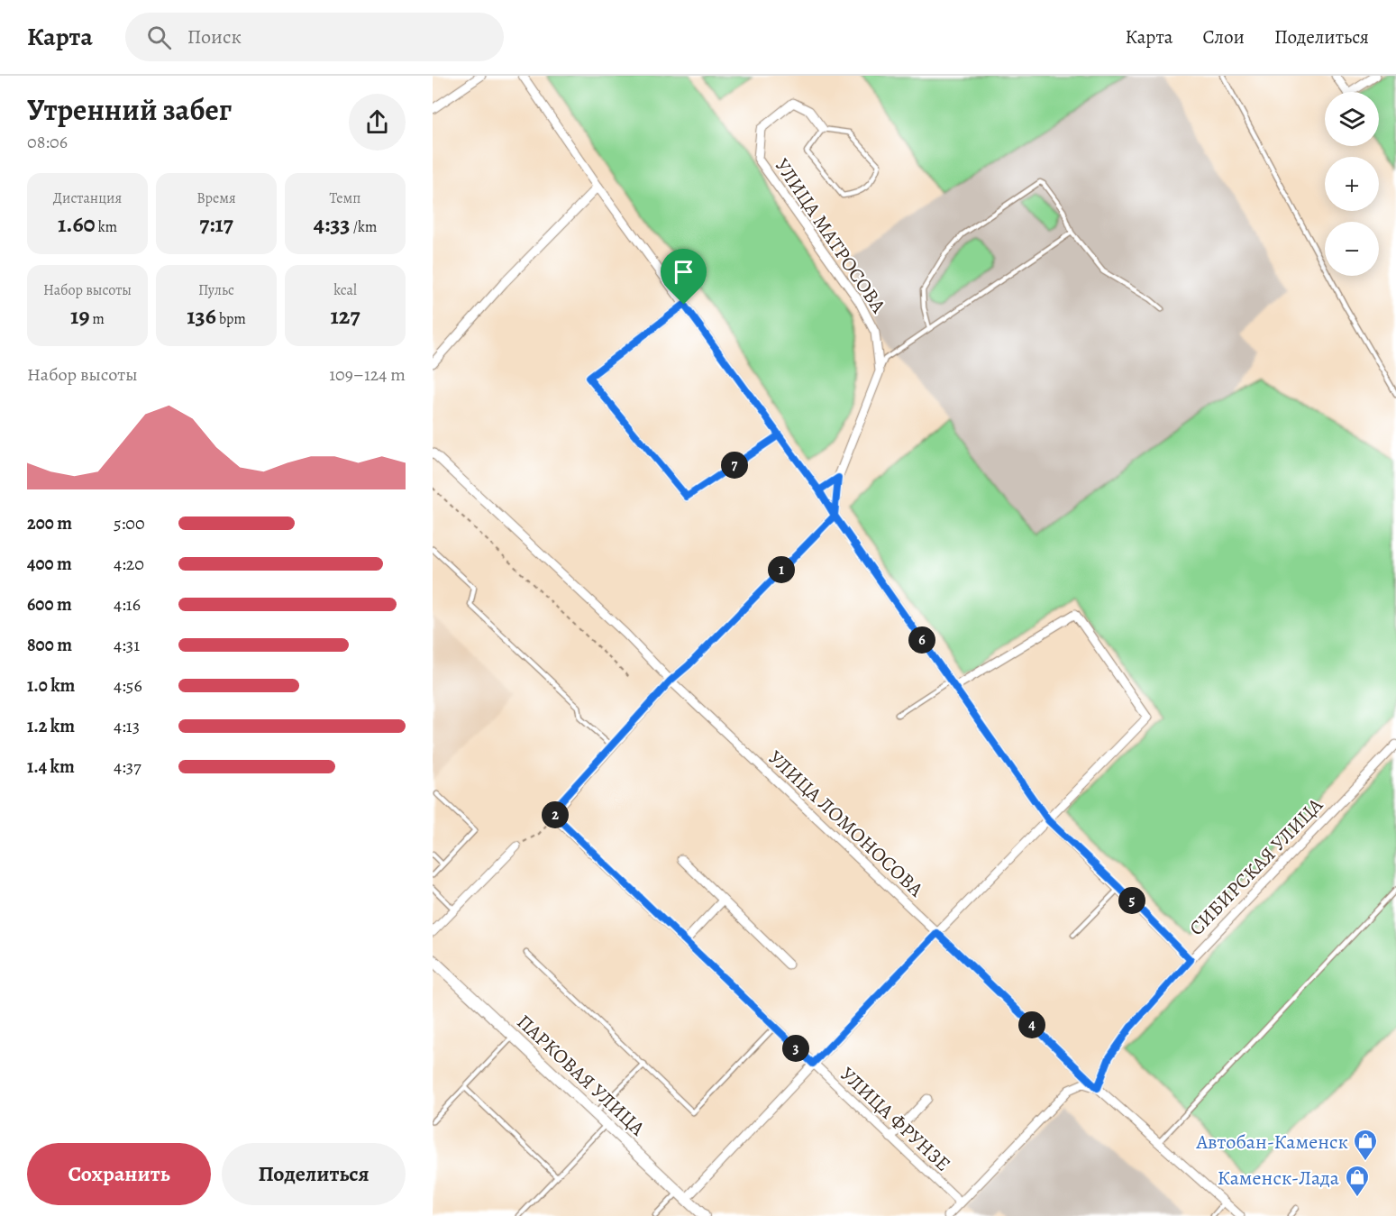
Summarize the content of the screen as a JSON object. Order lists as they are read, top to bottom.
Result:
{
  "streets": {
    "street": [
      "УЛИЦА МАТРОСОВА",
      "УЛИЦА ЛОМОНОСОВА",
      "СИБИРСКАЯ УЛИЦА",
      "ПАРКОВАЯ УЛИЦА",
      "УЛИЦА ФРУНЗЕ"
    ]
  },
  "crossings": [
    ["УЛИЦА ЛОМОНОСОВА", "СИБИРСКАЯ УЛИЦА"]
  ],
  "places": {
    "shop": ["Автобан-Каменск", "Каменск-Лада"]
  },
  "page": {
    "header": "Карта",
    "search": "Поиск",
    "nav": ["Карта", "Слои", "Поделиться"],
    "heading": ["Утренний забег", "08:06"],
    "map_buttons": ["+", "−"],
    "stats": [
      ["Дистанция", "1.60 km"],
      ["Время", "7:17"],
      ["Темп", "4:33 /km"],
      ["Набор высоты", "19 m"],
      ["Пульс", "136 bpm"],
      ["kcal", "127"]
    ],
    "chart": ["Набор высоты", "109–124 m"],
    "pins": [
      "7",
      "1",
      "6",
      "2",
      "5",
      "4",
      "3"
    ],
    "list": [
      {
        "name": "200 m",
        "note": "5:00"
      },
      {
        "name": "400 m",
        "note": "4:20"
      },
      {
        "name": "600 m",
        "note": "4:16"
      },
      {
        "name": "800 m",
        "note": "4:31"
      },
      {
        "name": "1.0 km",
        "note": "4:56"
      },
      {
        "name": "1.2 km",
        "note": "4:13"
      },
      {
        "name": "1.4 km",
        "note": "4:37"
      }
    ],
    "buttons": ["Сохранить", "Поделиться"]
  }
}
